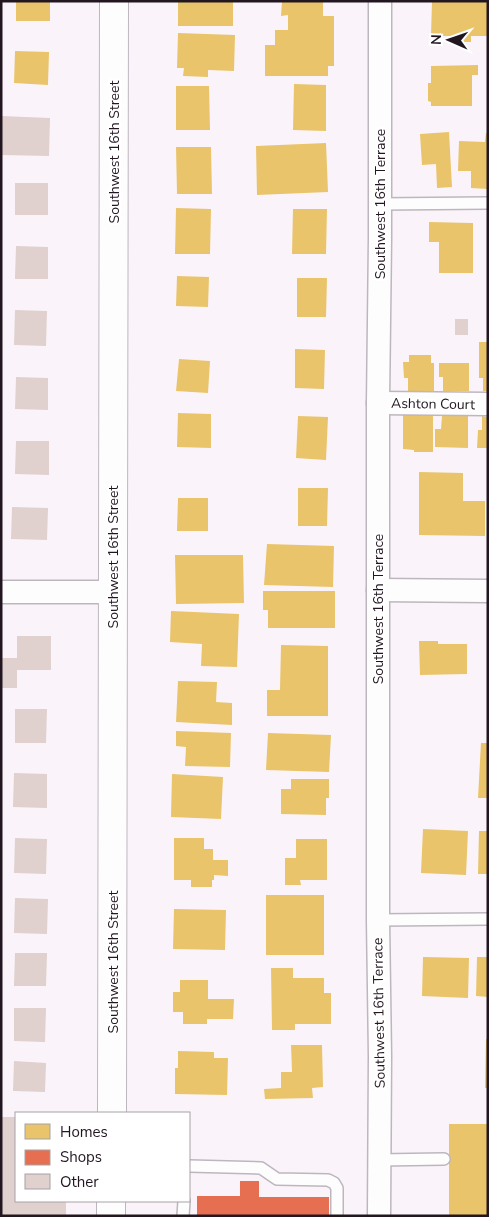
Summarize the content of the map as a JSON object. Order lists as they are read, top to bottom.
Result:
{
  "streets": {
    "street": ["Southwest 16th Street", "Southwest 16th Terrace", "Ashton Court"]
  },
  "crossings": [
    ["Southwest 16th Terrace", "Ashton Court"]
  ],
  "legend": ["Homes", "Shops", "Other"],
  "north": "left"
}
